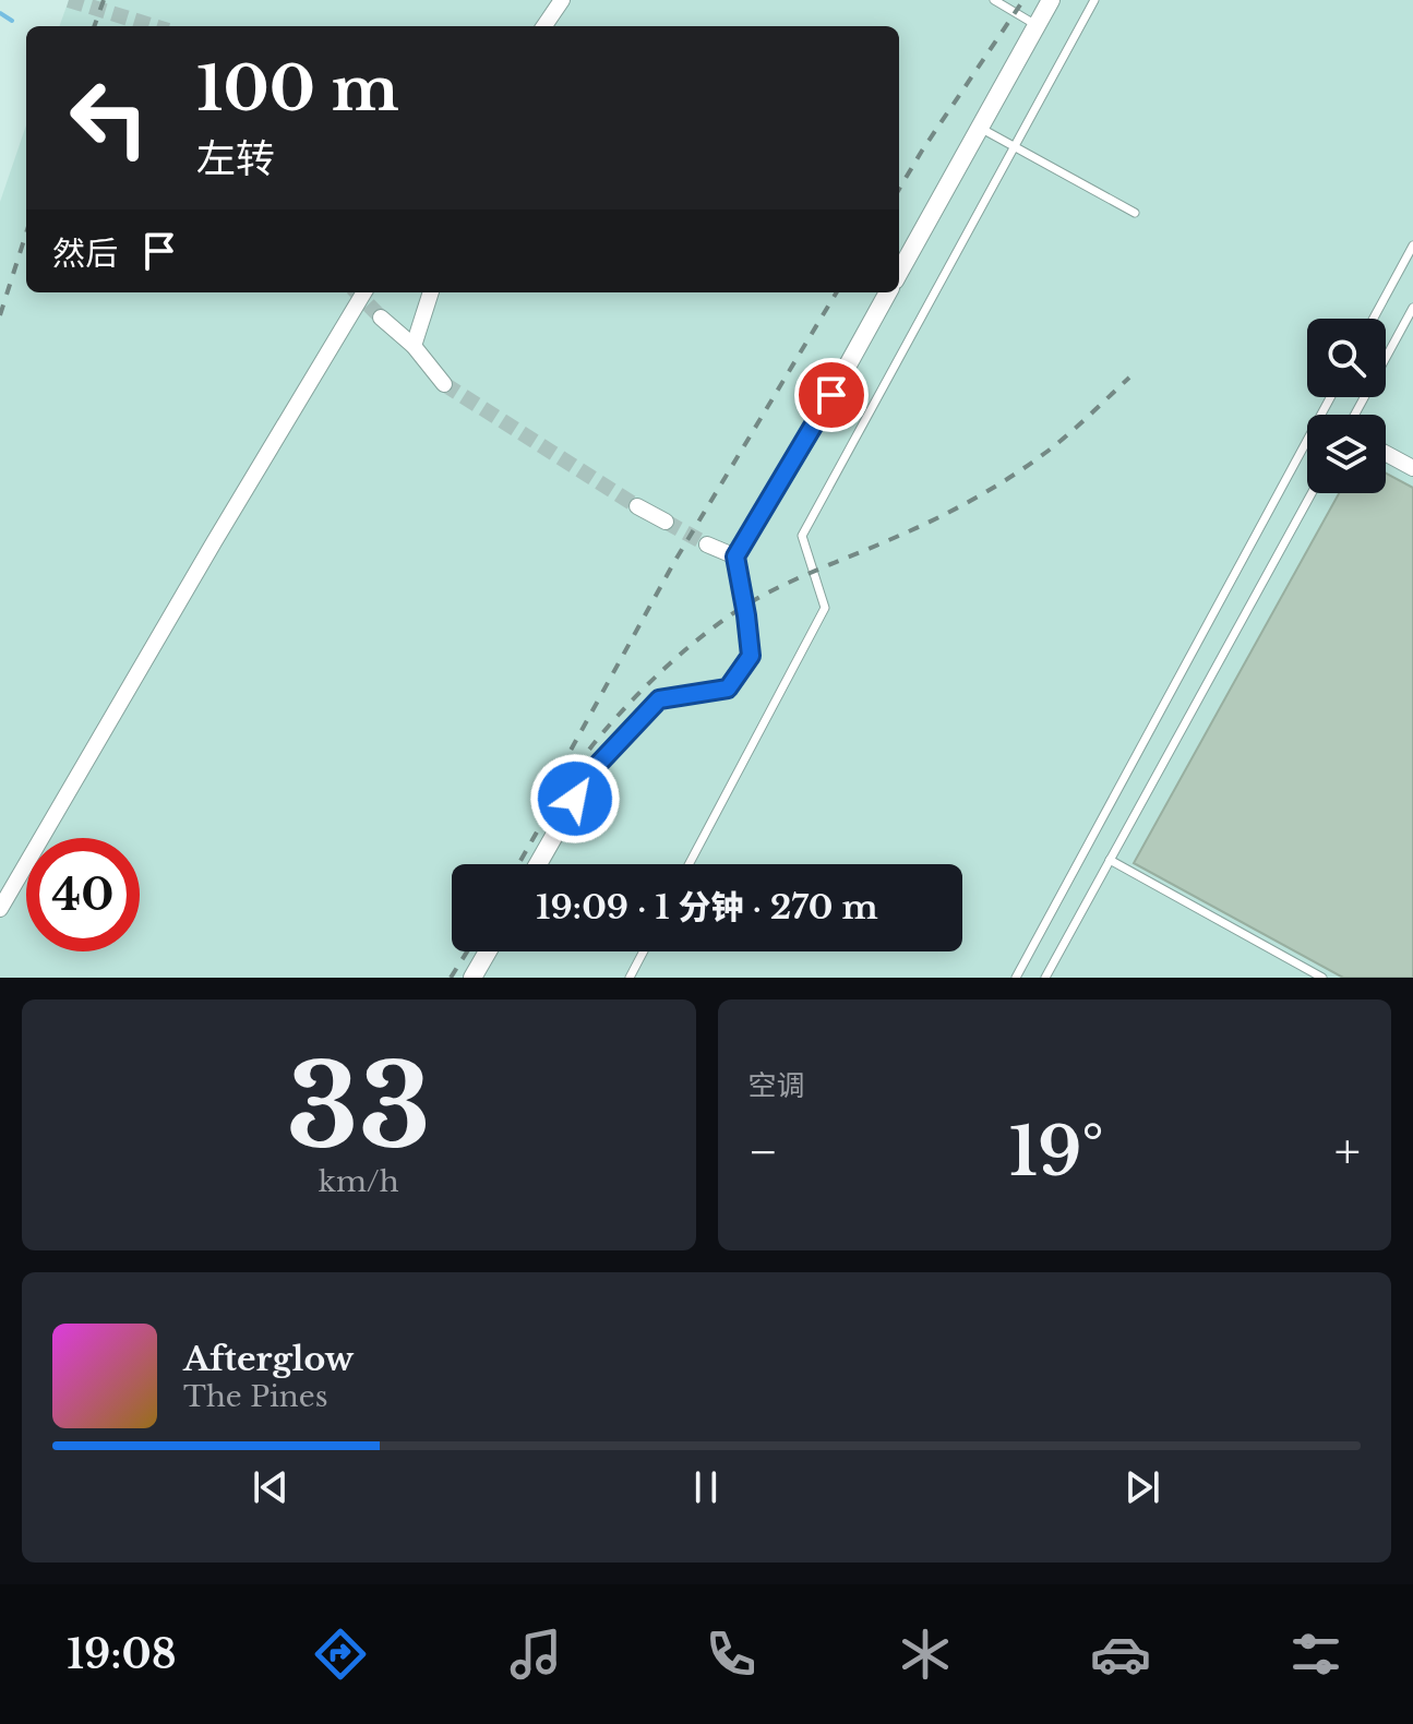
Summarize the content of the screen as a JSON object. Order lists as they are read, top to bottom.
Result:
{
  "page": {
    "turn": ["100 m", "左转"],
    "then": "然后",
    "limit": "40",
    "trip": "19:09 · 1 分钟 · 270 m",
    "tile": [
      ["33", "km/h"],
      "空调"
    ],
    "heat": ["−", "19°", "+"],
    "song": ["Afterglow", "The Pines"],
    "tabs": "19:08"
  }
}
